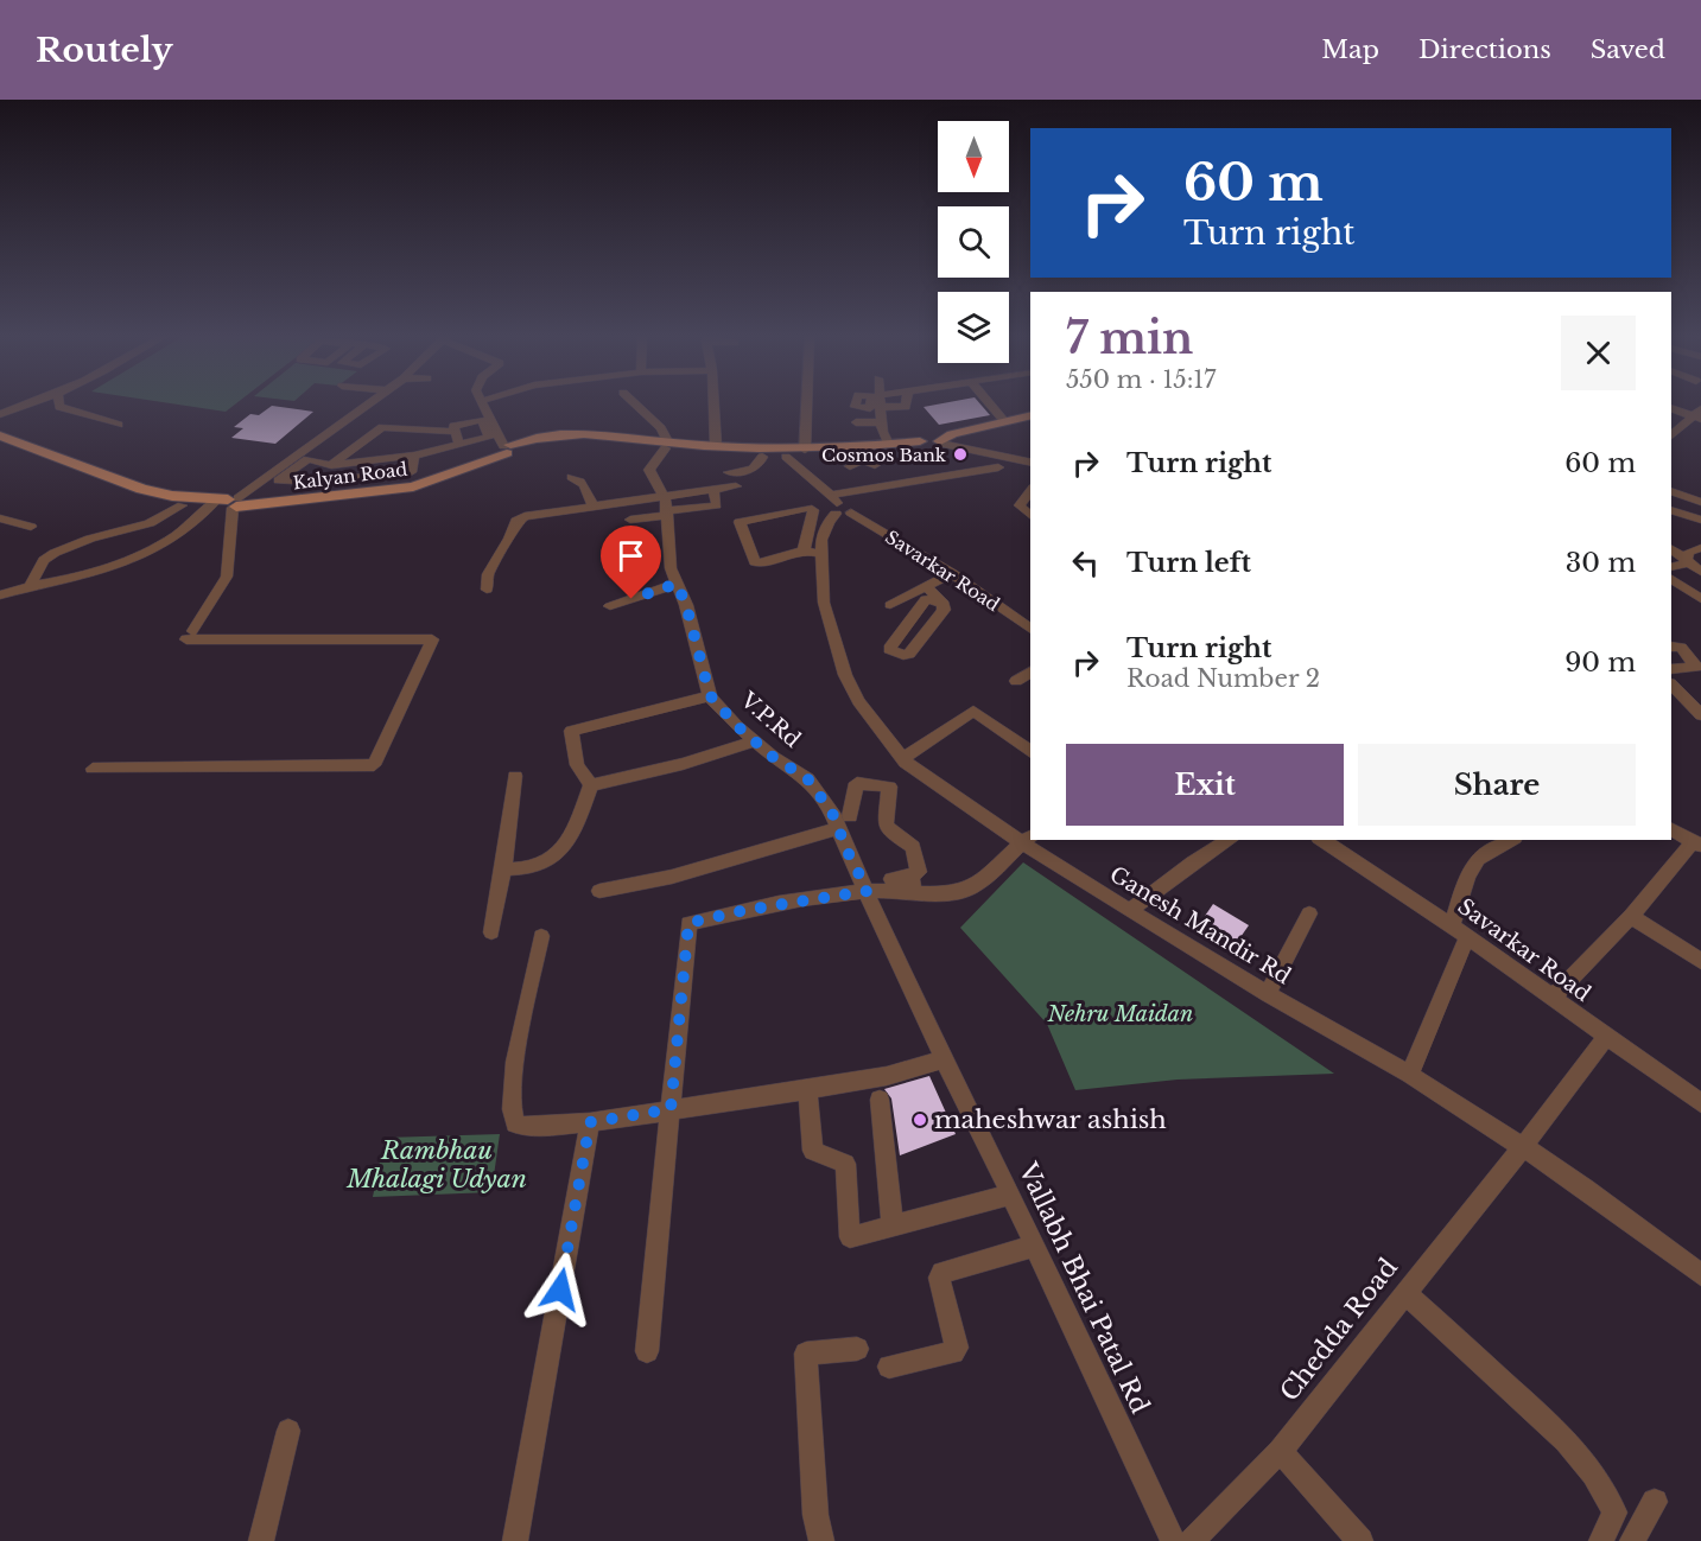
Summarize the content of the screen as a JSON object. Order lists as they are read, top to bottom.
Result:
{
  "streets": {
    "main road": ["Kalyan Road"],
    "street": [
      "Savarkar Road",
      "V.P.Rd",
      "Ganesh Mandir Rd",
      "Vallabh Bhai Patal Rd",
      "Chedda Road"
    ]
  },
  "crossings": [
    ["Kalyan Road", "V.P.Rd"],
    ["Savarkar Road", "Ganesh Mandir Rd"],
    ["Savarkar Road", "Chedda Road"],
    ["V.P.Rd", "Vallabh Bhai Patal Rd"],
    ["Ganesh Mandir Rd", "Chedda Road"]
  ],
  "parks": ["Nehru Maidan", "Rambhau Mhalagi Udyan"],
  "places": ["Cosmos Bank", "maheshwar ashish"],
  "north": "bottom",
  "page": {
    "header": "Routely",
    "nav": ["Map", "Directions", "Saved"],
    "turn": ["60 m", "Turn right"],
    "heading": ["7 min", "550 m · 15:17"],
    "list": [
      {
        "name": "Turn right",
        "value": "60 m"
      },
      {
        "name": "Turn left",
        "value": "30 m"
      },
      {
        "name": "Turn right",
        "note": "Road Number 2",
        "value": "90 m"
      }
    ],
    "buttons": ["Exit", "Share"]
  }
}
